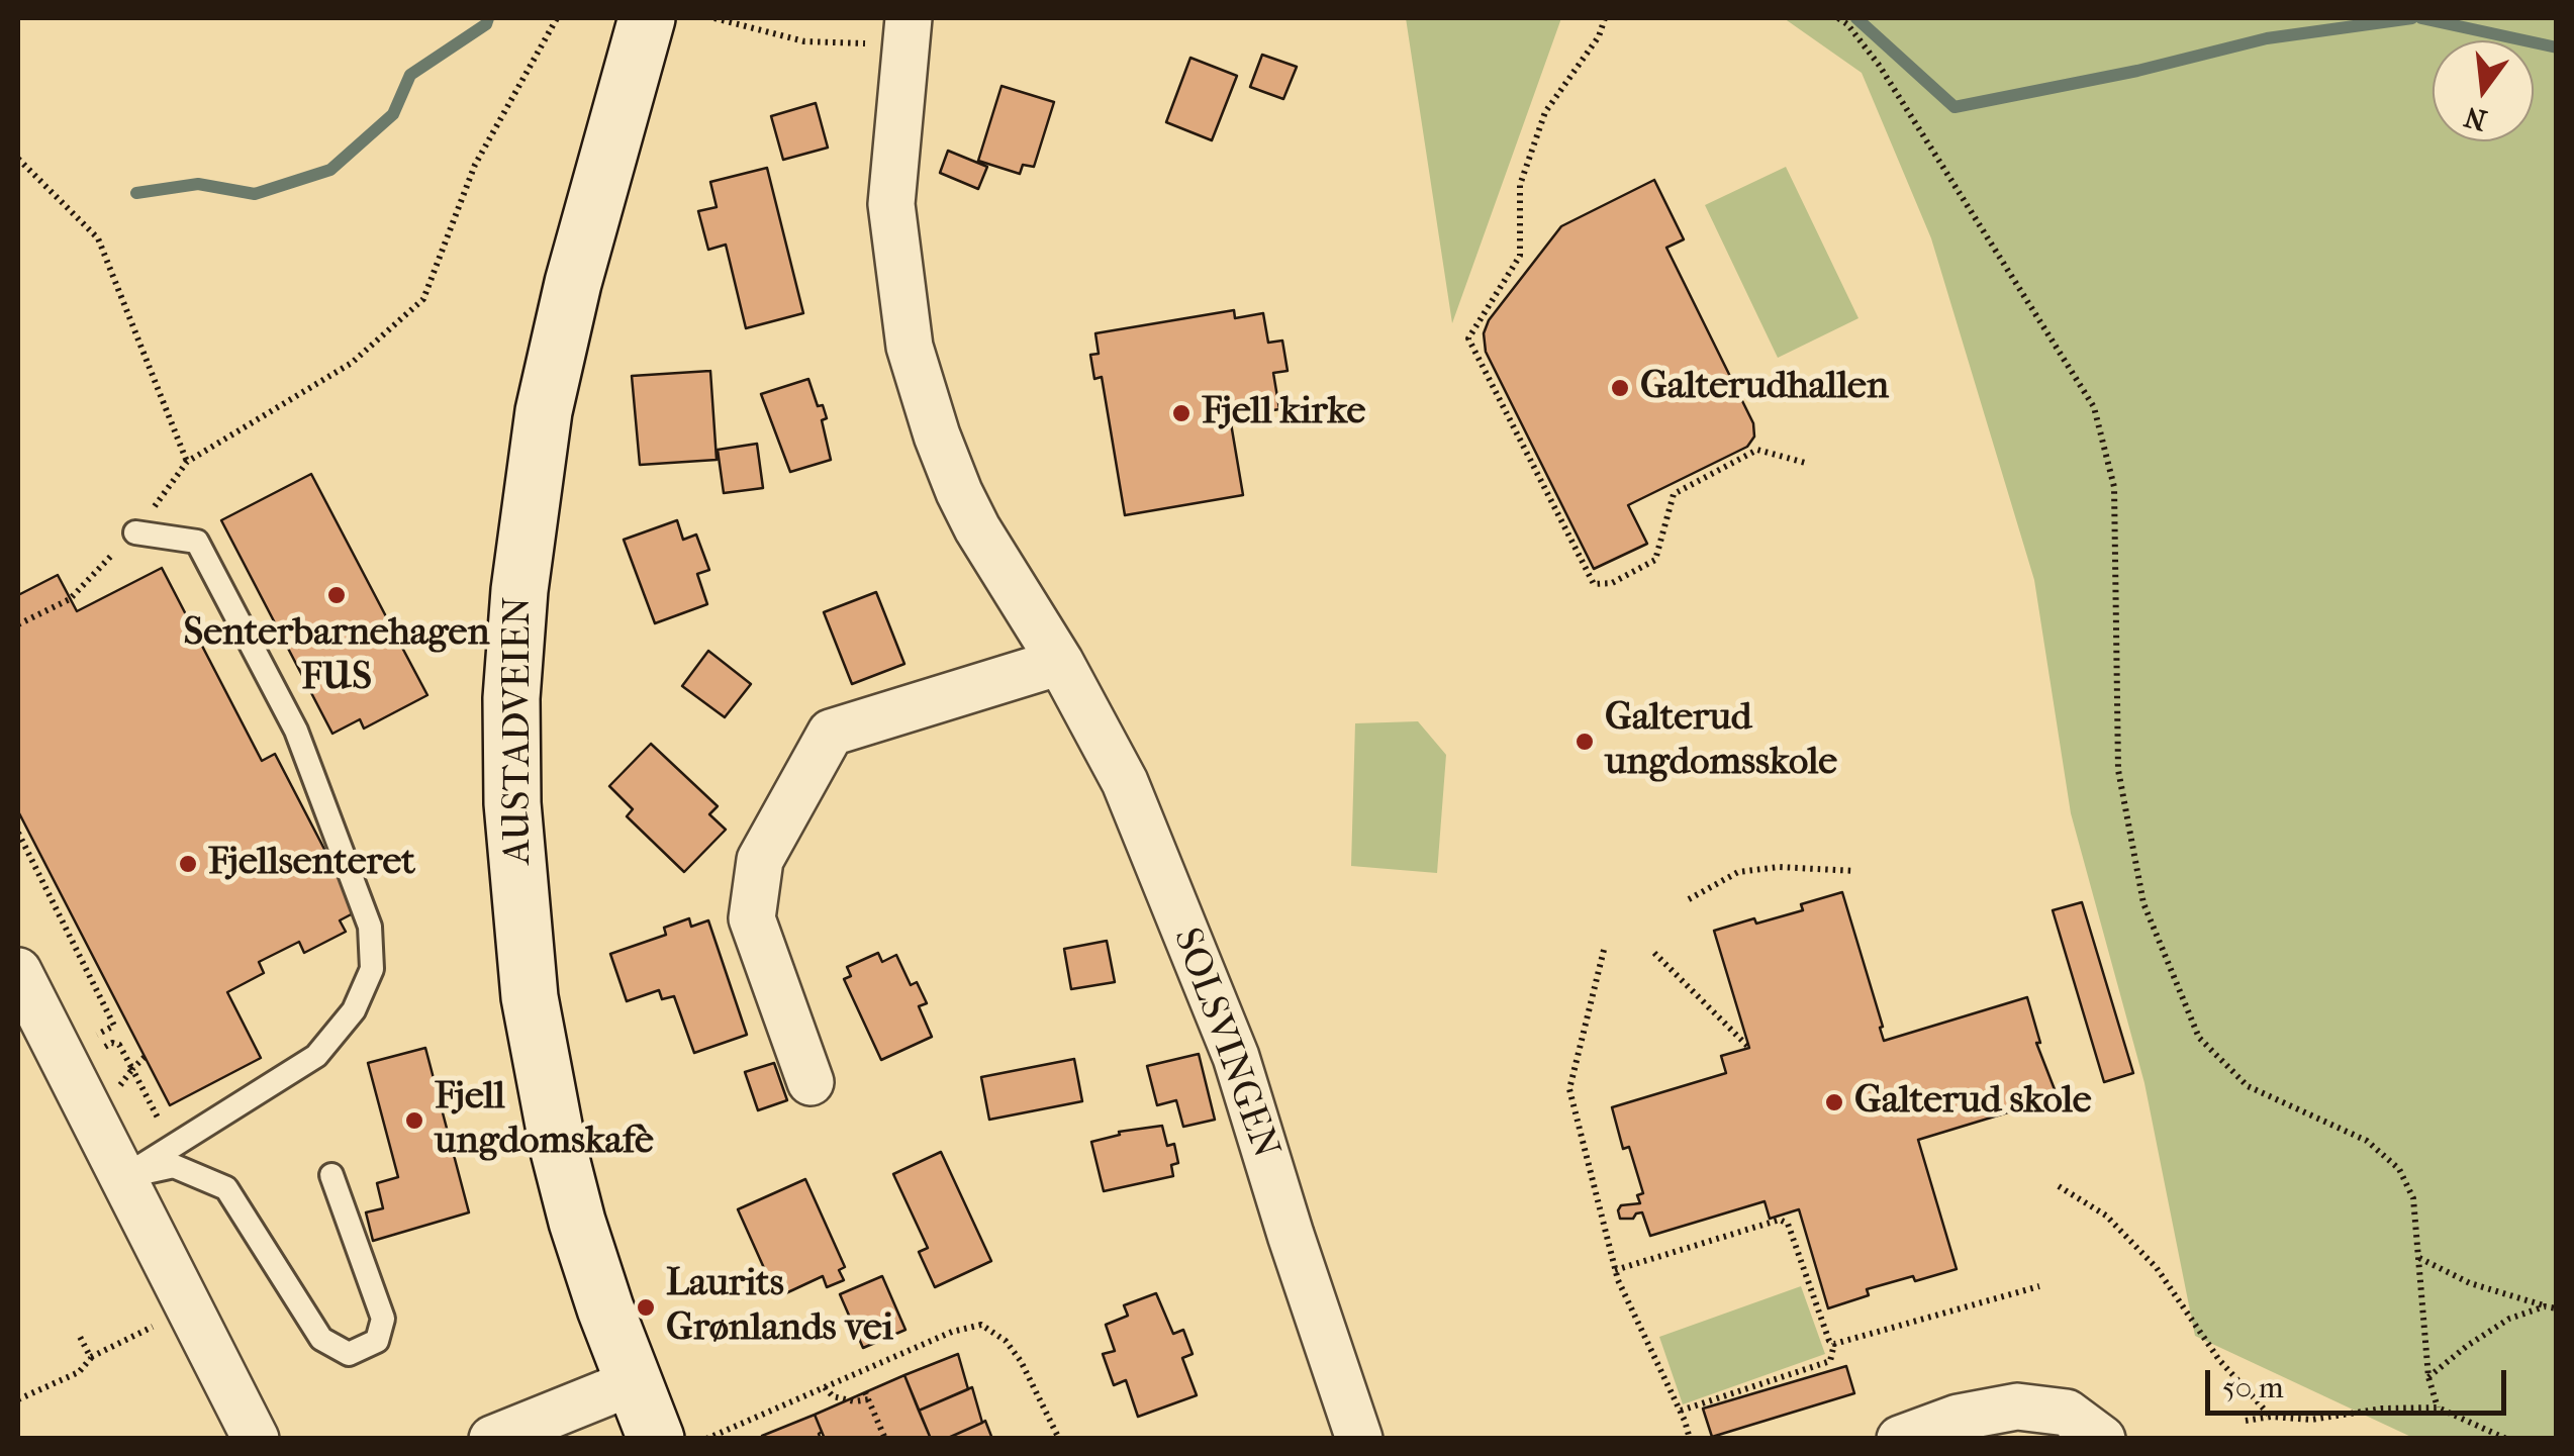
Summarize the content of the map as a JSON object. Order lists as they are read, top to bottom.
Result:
{
  "streets": {
    "main road": ["AUSTADVEIEN"],
    "street": ["SOLSVINGEN"]
  },
  "places": [
    "Galterudhallen",
    "Fjell kirke",
    "Senterbarnehagen FUS",
    "Galterud ungdomsskole",
    "Fjellsenteret",
    "Galterud skole",
    "Fjell ungdomskafè",
    "Laurits Grønlands vei"
  ],
  "scale_bar": "50 m",
  "north": "bottom"
}
